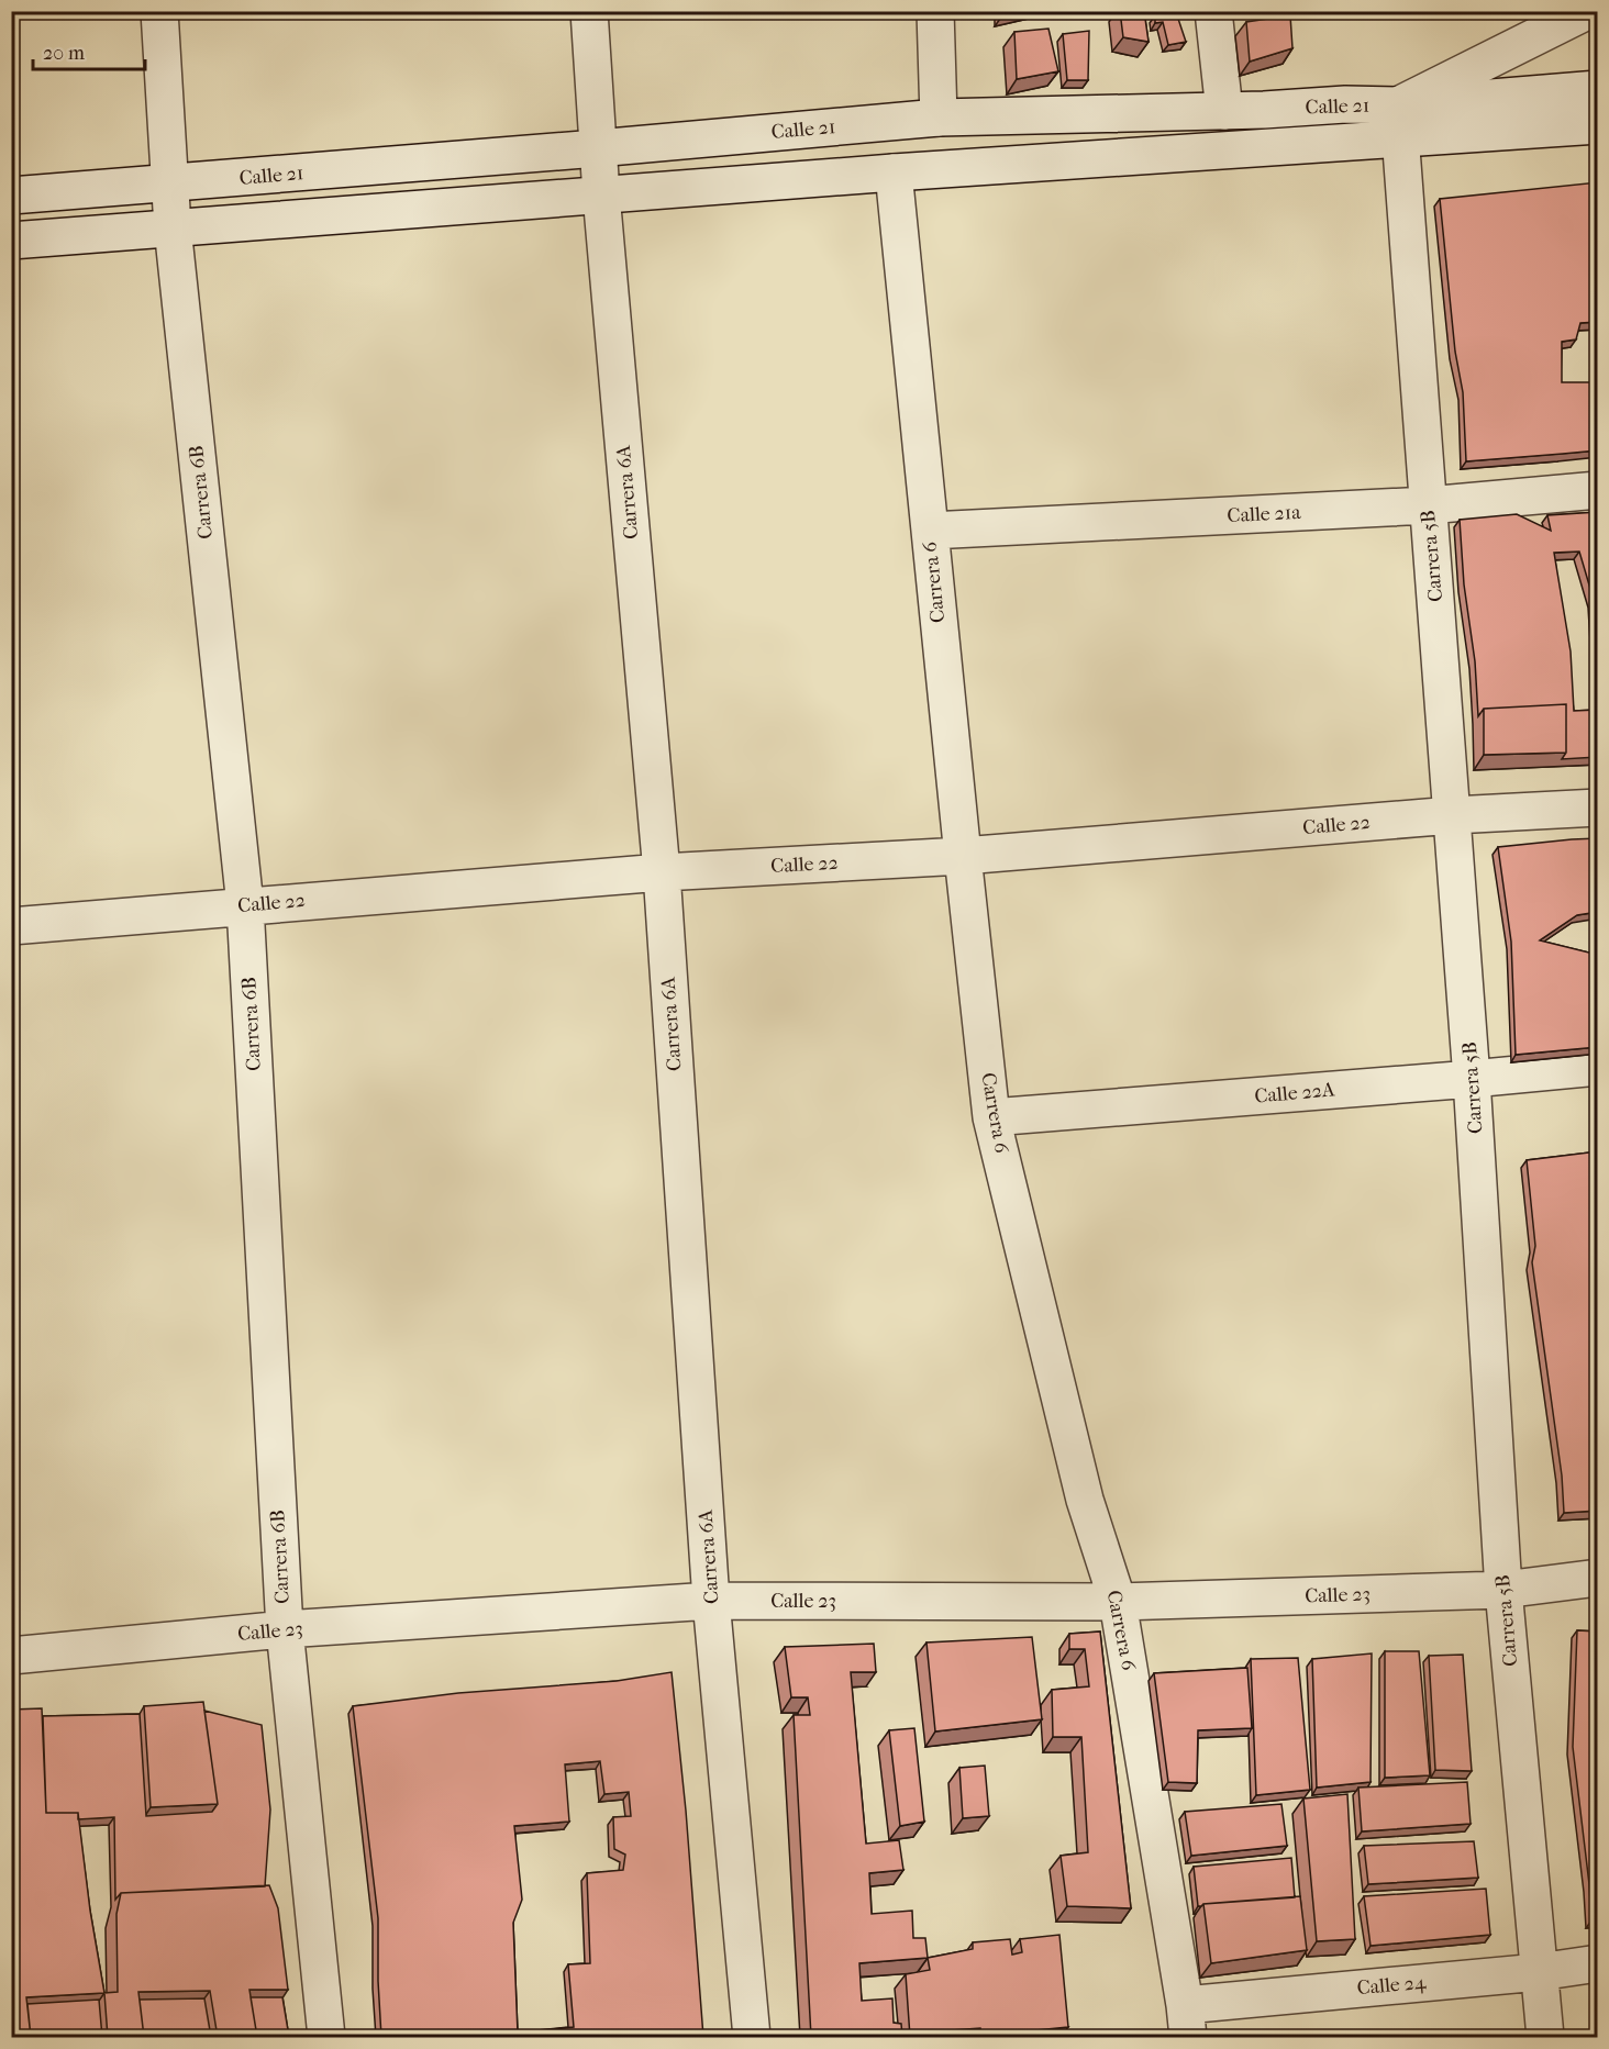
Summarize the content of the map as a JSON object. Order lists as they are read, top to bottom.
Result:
{
  "streets": {
    "street": [
      "Calle 21",
      "Carrera 6B",
      "Carrera 6A",
      "Calle 21a",
      "Carrera 5B",
      "Carrera 6",
      "Calle 22",
      "Calle 22A",
      "Calle 23",
      "Calle 24"
    ]
  },
  "crossings": [
    ["Calle 21", "Carrera 6B"],
    ["Calle 21", "Carrera 6A"],
    ["Calle 21", "Carrera 5B"],
    ["Calle 21", "Carrera 6"],
    ["Carrera 6B", "Calle 22"],
    ["Carrera 6B", "Calle 23"],
    ["Carrera 6A", "Calle 22"],
    ["Carrera 6A", "Calle 23"],
    ["Calle 21a", "Carrera 5B"],
    ["Calle 21a", "Carrera 6"],
    ["Carrera 5B", "Calle 22"],
    ["Carrera 5B", "Calle 22A"],
    ["Carrera 5B", "Calle 23"],
    ["Carrera 5B", "Calle 24"],
    ["Carrera 6", "Calle 22"],
    ["Carrera 6", "Calle 22A"],
    ["Carrera 6", "Calle 23"],
    ["Carrera 6", "Calle 24"]
  ],
  "scale_bar": "20 m"
}
